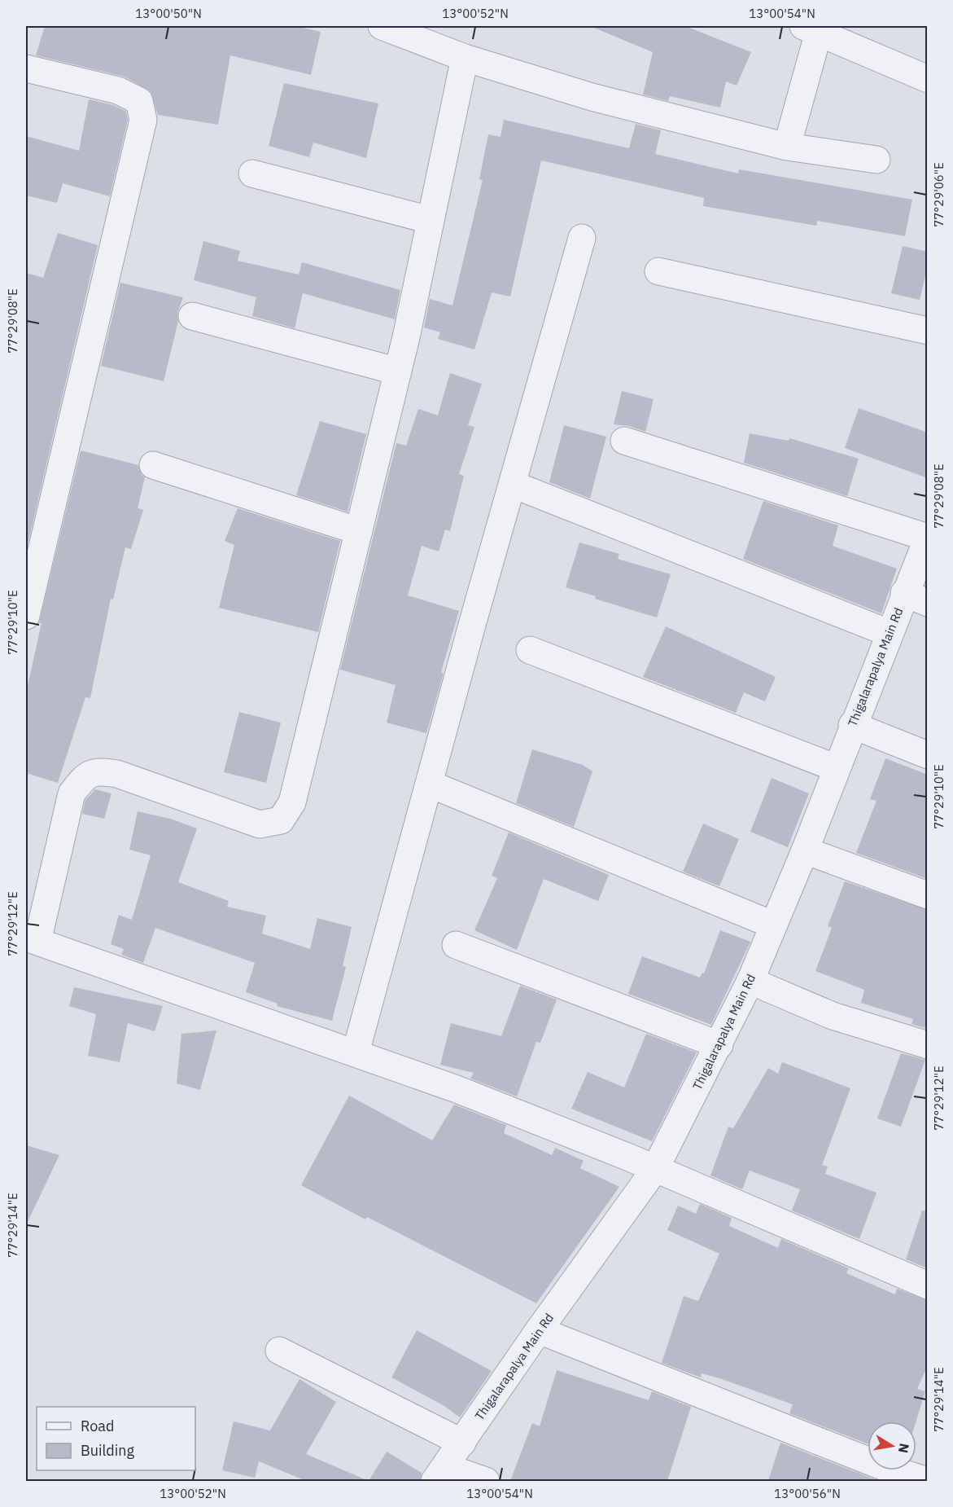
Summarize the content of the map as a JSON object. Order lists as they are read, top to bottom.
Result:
{
  "streets": {
    "street": ["Thigalarapalya Main Rd"]
  },
  "legend": ["Road", "Building"],
  "north": "right",
  "coordinates": [
    "13°00'50\"N",
    "13°00'52\"N",
    "13°00'54\"N",
    "77°29'06\"E",
    "77°29'08\"E",
    "77°29'10\"E",
    "77°29'12\"E",
    "77°29'14\"E",
    "13°00'56\"N"
  ]
}
